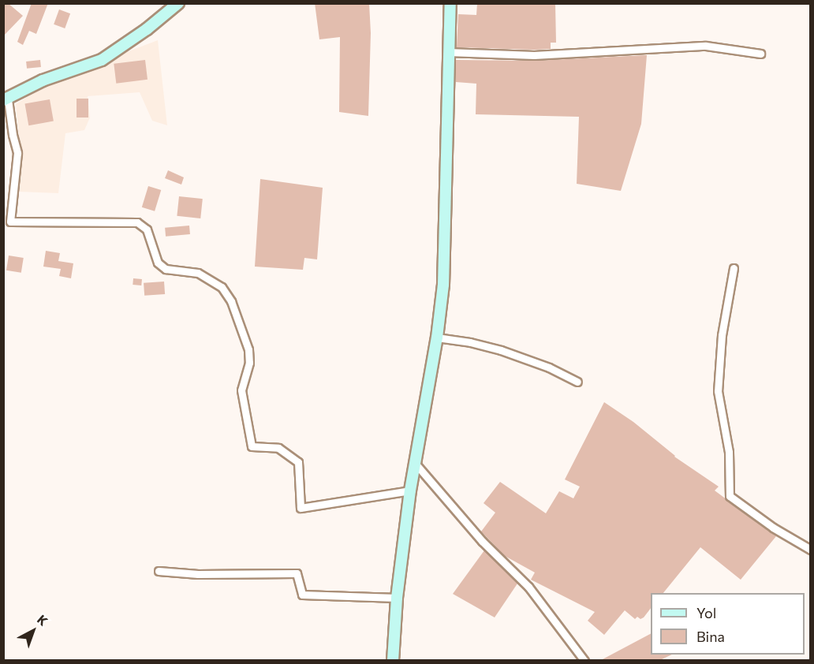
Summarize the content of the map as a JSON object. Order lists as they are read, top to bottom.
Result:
{
  "legend": ["Yol", "Bina"],
  "north": "top right"
}
